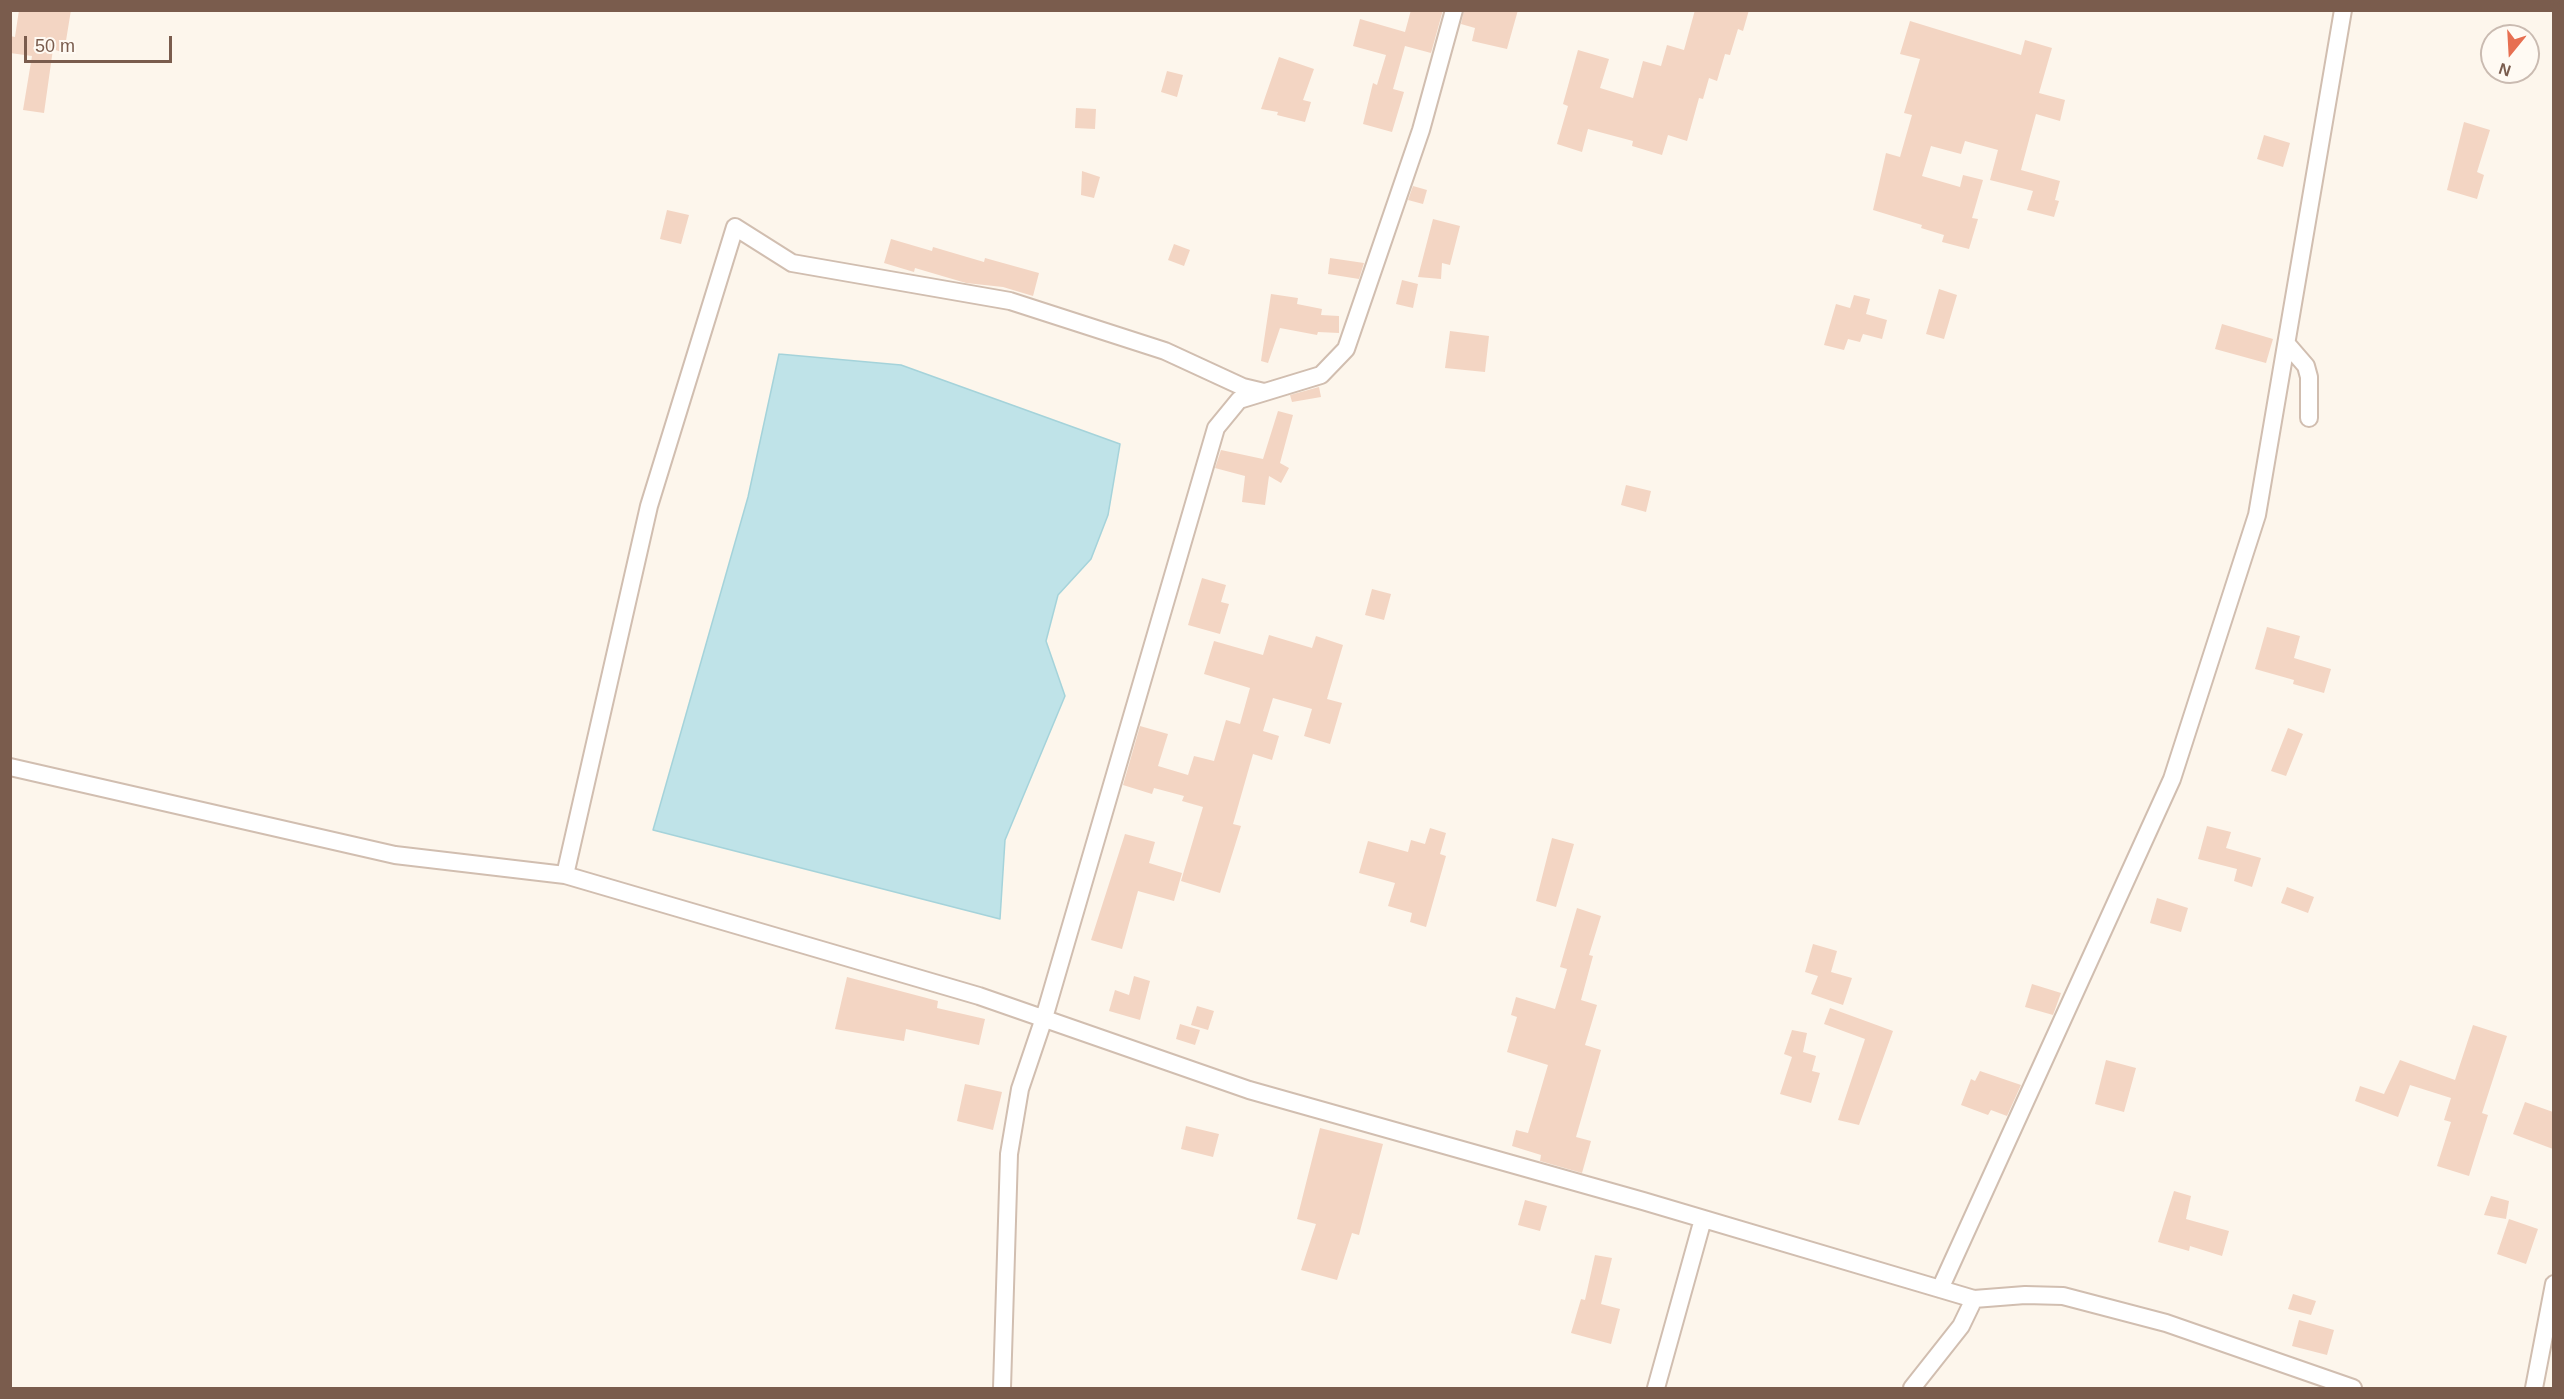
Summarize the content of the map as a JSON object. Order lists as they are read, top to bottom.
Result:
{
  "scale_bar": "50 m",
  "north": "bottom"
}
